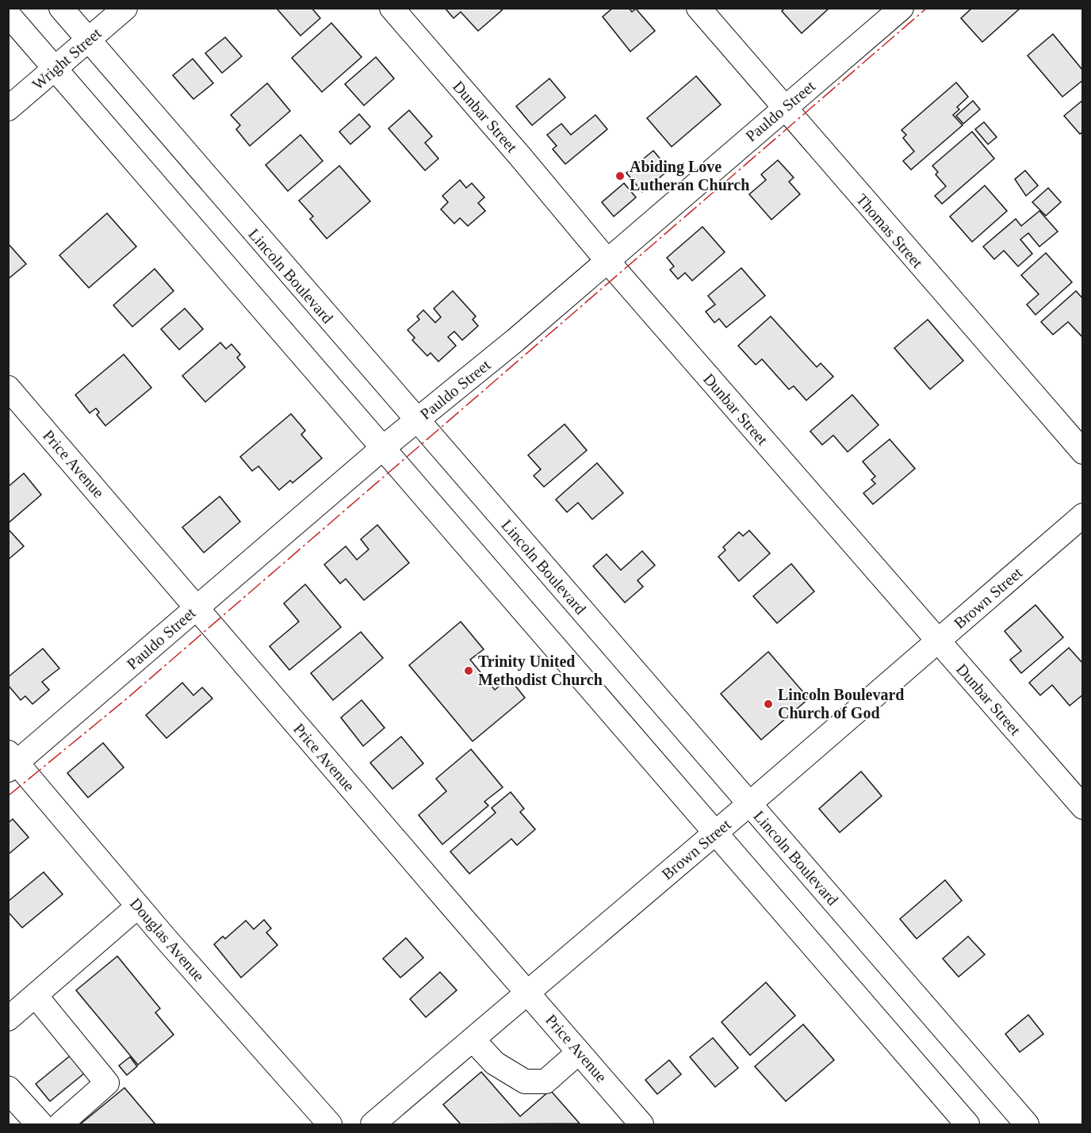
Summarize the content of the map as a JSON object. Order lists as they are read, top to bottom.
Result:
{
  "streets": {
    "street": [
      "Wright Street",
      "Pauldo Street",
      "Dunbar Street",
      "Thomas Street",
      "Lincoln Boulevard",
      "Price Avenue",
      "Brown Street",
      "Douglas Avenue"
    ]
  },
  "crossings": [
    ["Wright Street", "Lincoln Boulevard"],
    ["Pauldo Street", "Dunbar Street"],
    ["Pauldo Street", "Thomas Street"],
    ["Pauldo Street", "Lincoln Boulevard"],
    ["Pauldo Street", "Price Avenue"],
    ["Pauldo Street", "Douglas Avenue"],
    ["Dunbar Street", "Brown Street"],
    ["Lincoln Boulevard", "Brown Street"],
    ["Price Avenue", "Brown Street"]
  ],
  "places": ["Abiding Love Lutheran Church", "Trinity United Methodist Church", "Lincoln Boulevard Church of God"]
}
